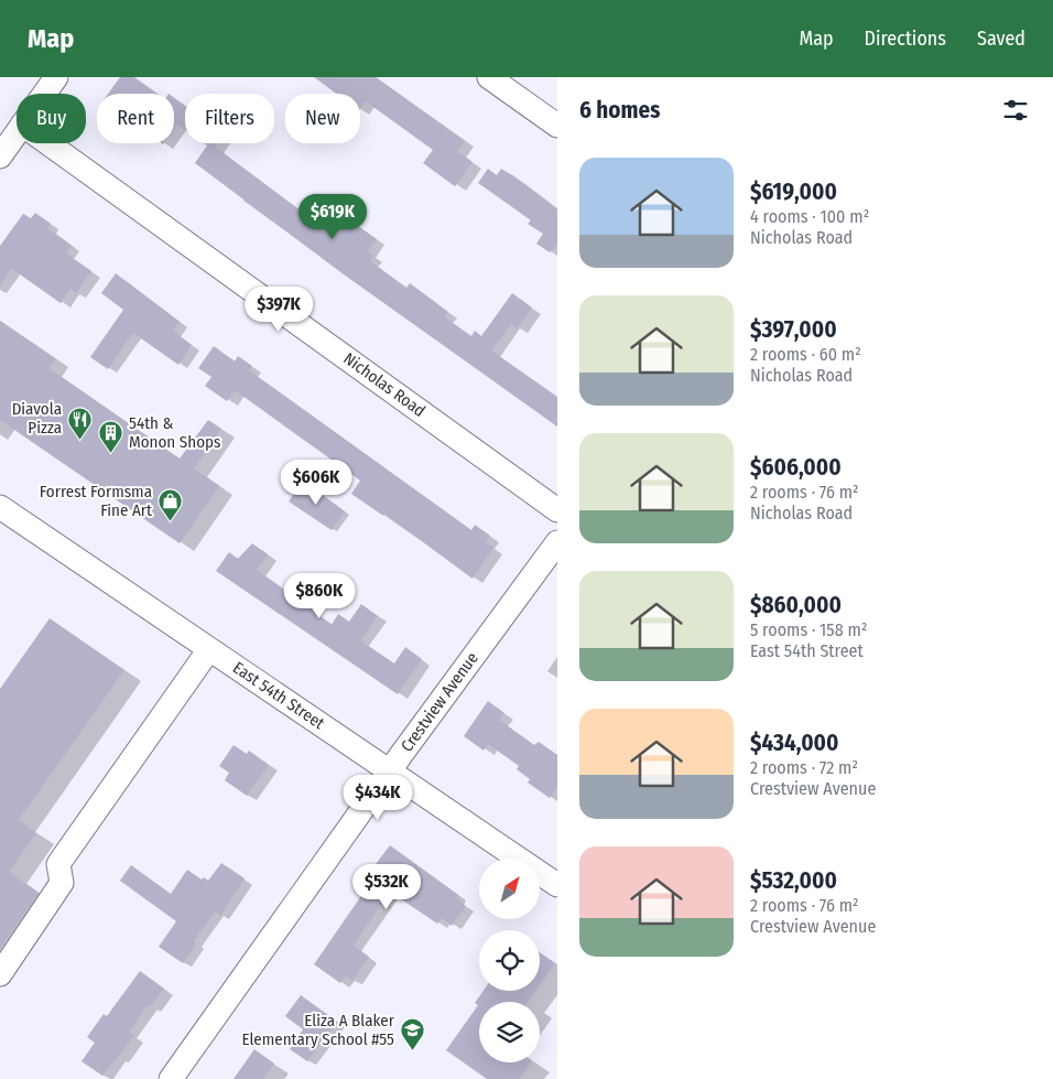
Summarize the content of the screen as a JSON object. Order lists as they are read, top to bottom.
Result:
{
  "streets": {
    "street": ["Nicholas Road", "East 54th Street", "Crestview Avenue"]
  },
  "crossings": [
    ["East 54th Street", "Crestview Avenue"]
  ],
  "places": {
    "restaurant": ["Diavola Pizza"],
    "building": ["54th & Monon Shops"],
    "shop": ["Forrest Formsma Fine Art"],
    "school or university": ["Eliza A Blaker Elementary School #55"]
  },
  "north": "top right",
  "page": {
    "header": "Map",
    "nav": ["Map", "Directions", "Saved"],
    "heading": "6 homes",
    "chip": [
      "Buy",
      "Rent",
      "Filters",
      "New"
    ],
    "list": [
      {
        "name": "$619,000",
        "note": "4 rooms · 100 m² · Nicholas Road"
      },
      {
        "name": "$397,000",
        "note": "2 rooms · 60 m² · Nicholas Road"
      },
      {
        "name": "$606,000",
        "note": "2 rooms · 76 m² · Nicholas Road"
      },
      {
        "name": "$860,000",
        "note": "5 rooms · 158 m² · East 54th Street"
      },
      {
        "name": "$434,000",
        "note": "2 rooms · 72 m² · Crestview Avenue"
      },
      {
        "name": "$532,000",
        "note": "2 rooms · 76 m² · Crestview Avenue"
      }
    ],
    "price": [
      "$619K",
      "$397K",
      "$606K",
      "$860K",
      "$434K",
      "$532K"
    ]
  }
}
